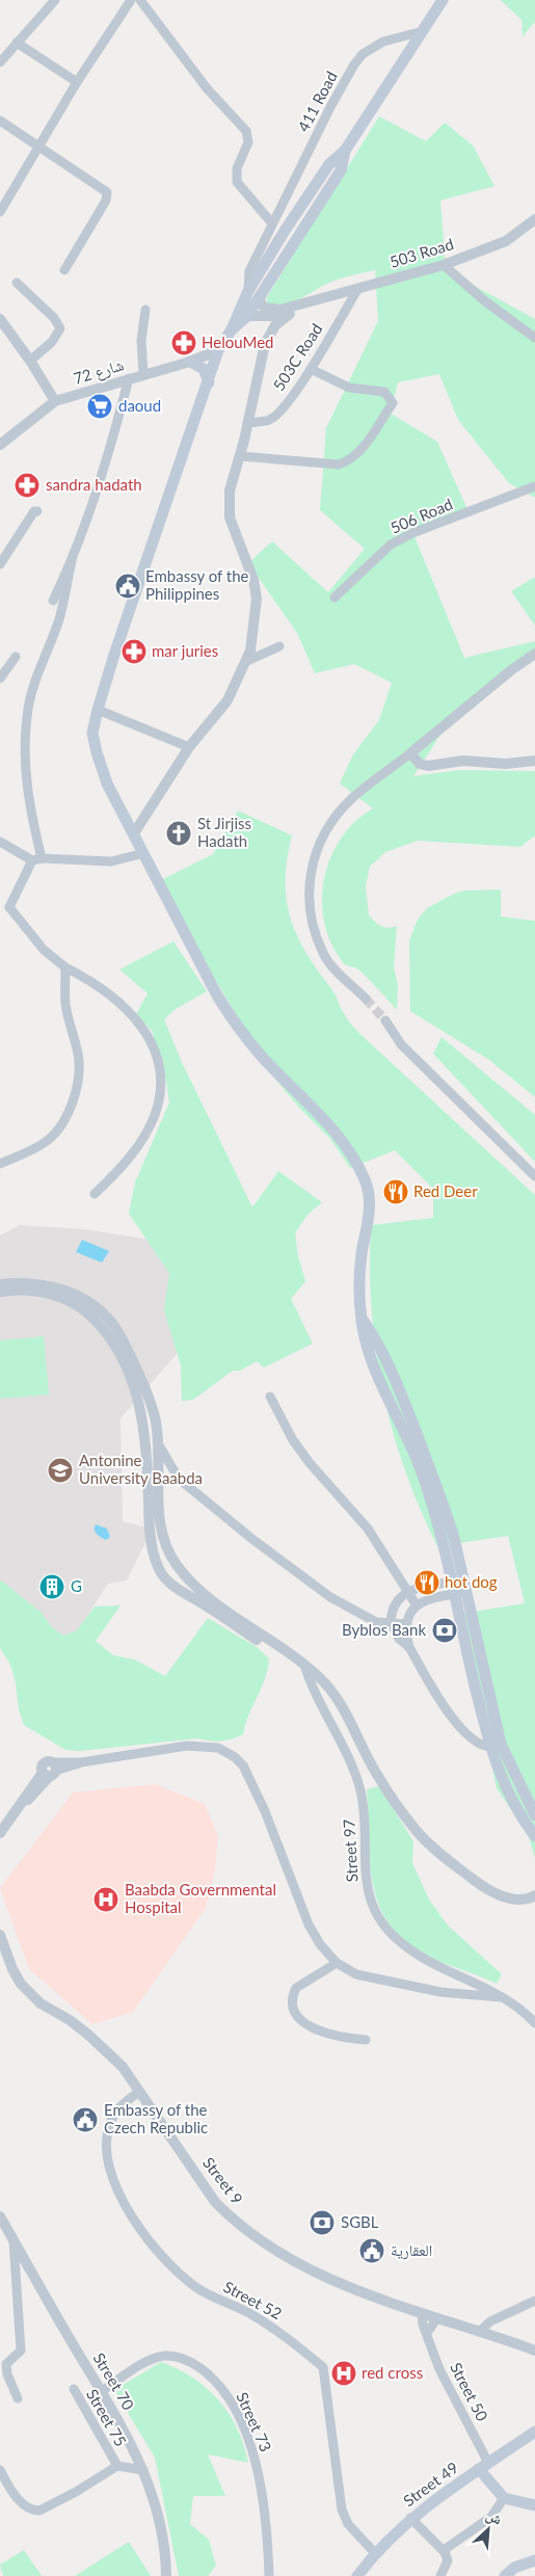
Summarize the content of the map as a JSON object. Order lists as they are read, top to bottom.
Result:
{
  "streets": {
    "main road": ["Street 50", "Street 49"],
    "street": [
      "411 Road",
      "503 Road",
      "503C Road",
      "شارع 72",
      "506 Road",
      "Street 97",
      "Street 9",
      "Street 52",
      "Street 70",
      "Street 75",
      "Street 73"
    ]
  },
  "crossings": [
    ["503 Road", "503C Road"],
    ["Street 9", "Street 52"],
    ["Street 9", "Street 50"],
    ["Street 52", "Street 49"],
    ["Street 70", "Street 75"],
    ["Street 70", "Street 73"],
    ["Street 50", "Street 49"]
  ],
  "places": {
    "pharmacy": ["HelouMed", "sandra hadath", "mar juries"],
    "supermarket": ["daoud"],
    "public building": ["Embassy of the Philippines", "Embassy of the Czech Republic", "العقارية"],
    "church": ["St Jirjiss Hadath"],
    "restaurant": ["Red Deer", "hot dog"],
    "school or university": ["Antonine University Baabda"],
    "building": ["G"],
    "bank": ["Byblos Bank", "SGBL"],
    "hospital": ["Baabda Governmental Hospital", "red cross"]
  },
  "north": "top right"
}
